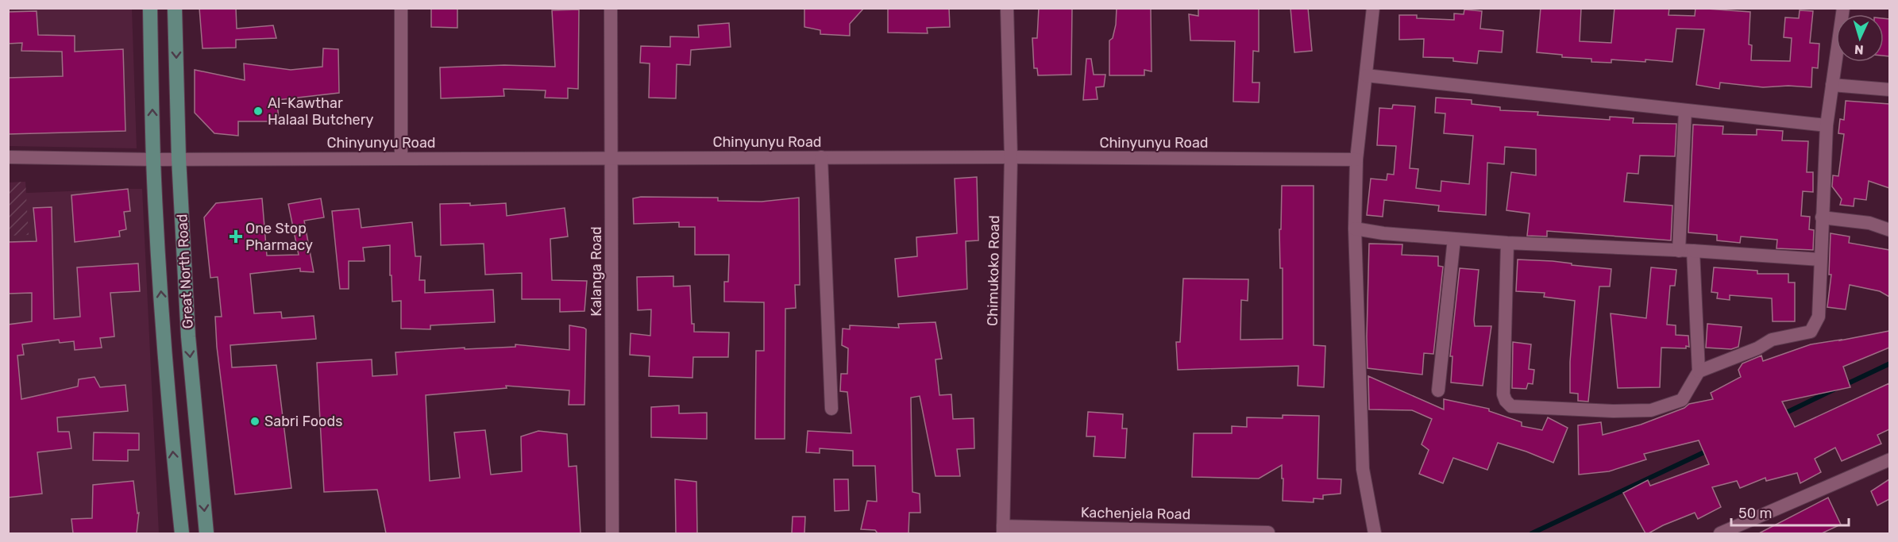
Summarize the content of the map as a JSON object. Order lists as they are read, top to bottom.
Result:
{
  "streets": {
    "main road": ["Great North Road"],
    "street": [
      "Chinyunyu Road",
      "Chimukoko Road",
      "Kalanga Road",
      "Kachenjela Road"
    ]
  },
  "crossings": [
    ["Chinyunyu Road", "Chimukoko Road"],
    ["Chinyunyu Road", "Great North Road"],
    ["Chinyunyu Road", "Kalanga Road"],
    ["Chimukoko Road", "Kachenjela Road"]
  ],
  "places": {
    "other": ["Al-Kawthar Halaal Butchery", "Sabri Foods"],
    "health": ["One Stop Pharmacy"]
  },
  "scale_bar": "50 m",
  "north": "bottom"
}
